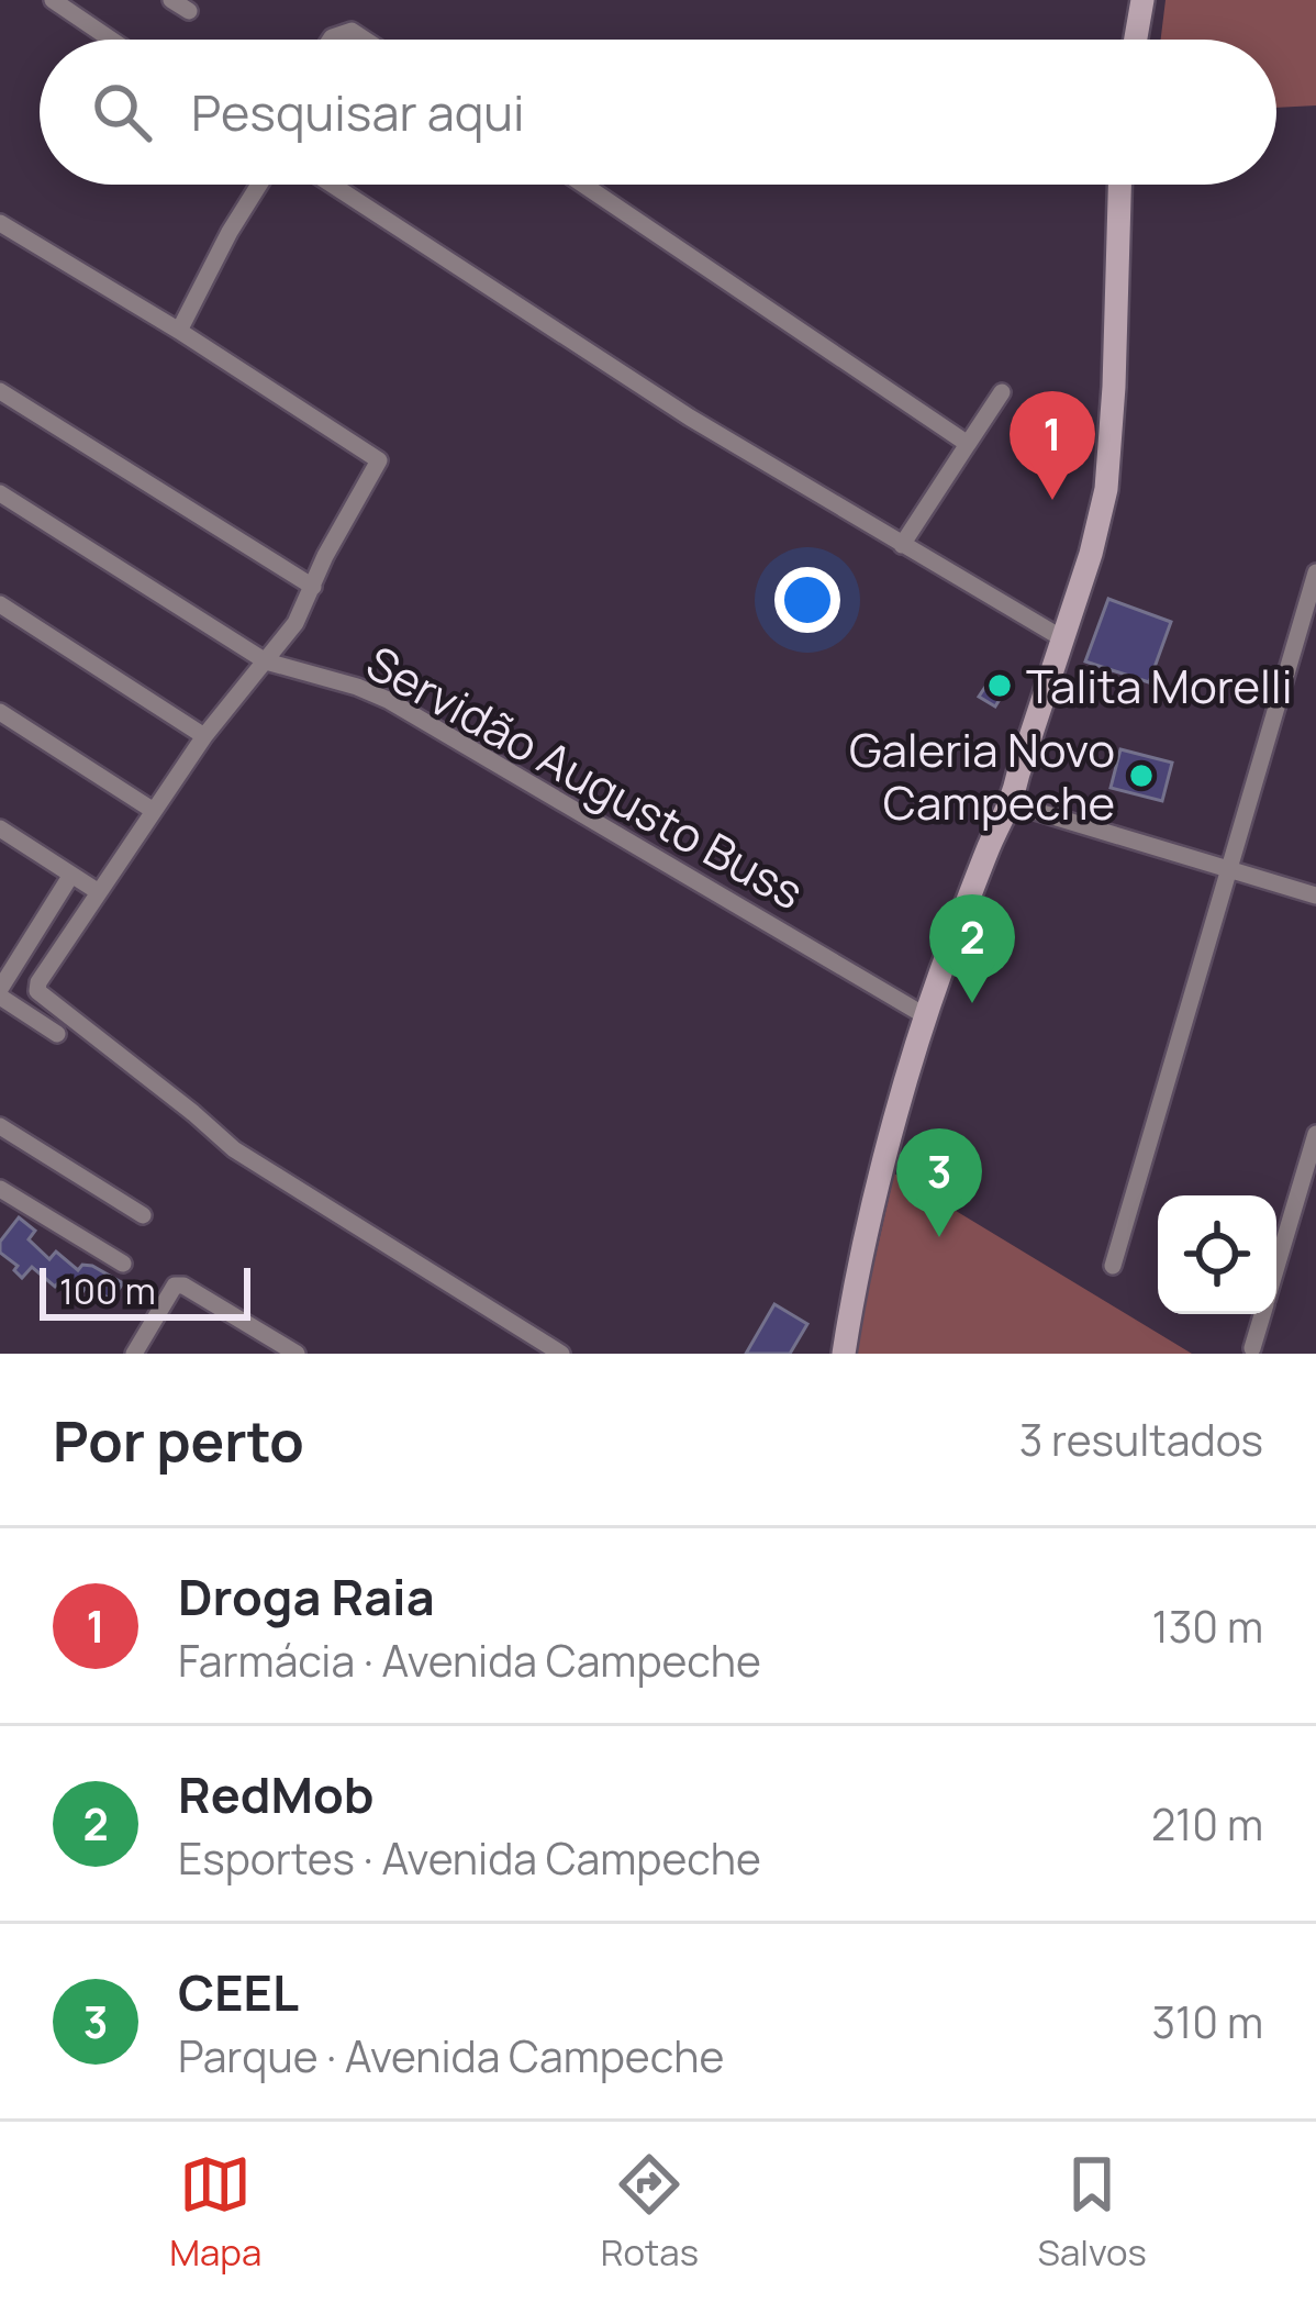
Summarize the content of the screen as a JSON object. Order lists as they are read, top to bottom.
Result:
{
  "streets": {
    "street": ["Servidão Augusto Buss"]
  },
  "places": ["Talita Morelli", "Galeria Novo Campeche"],
  "scale_bar": "100 m",
  "page": {
    "search": "Pesquisar aqui",
    "pins": ["1", "2", "3"],
    "scale": "100 m",
    "heading": ["Por perto", "3 resultados"],
    "list": [
      {
        "mark": "1",
        "name": "Droga Raia",
        "note": "Farmácia · Avenida Campeche",
        "value": "130 m"
      },
      {
        "mark": "2",
        "name": "RedMob",
        "note": "Esportes · Avenida Campeche",
        "value": "210 m"
      },
      {
        "mark": "3",
        "name": "CEEL",
        "note": "Parque · Avenida Campeche",
        "value": "310 m"
      }
    ],
    "nav": ["Mapa", "Rotas", "Salvos"]
  }
}
